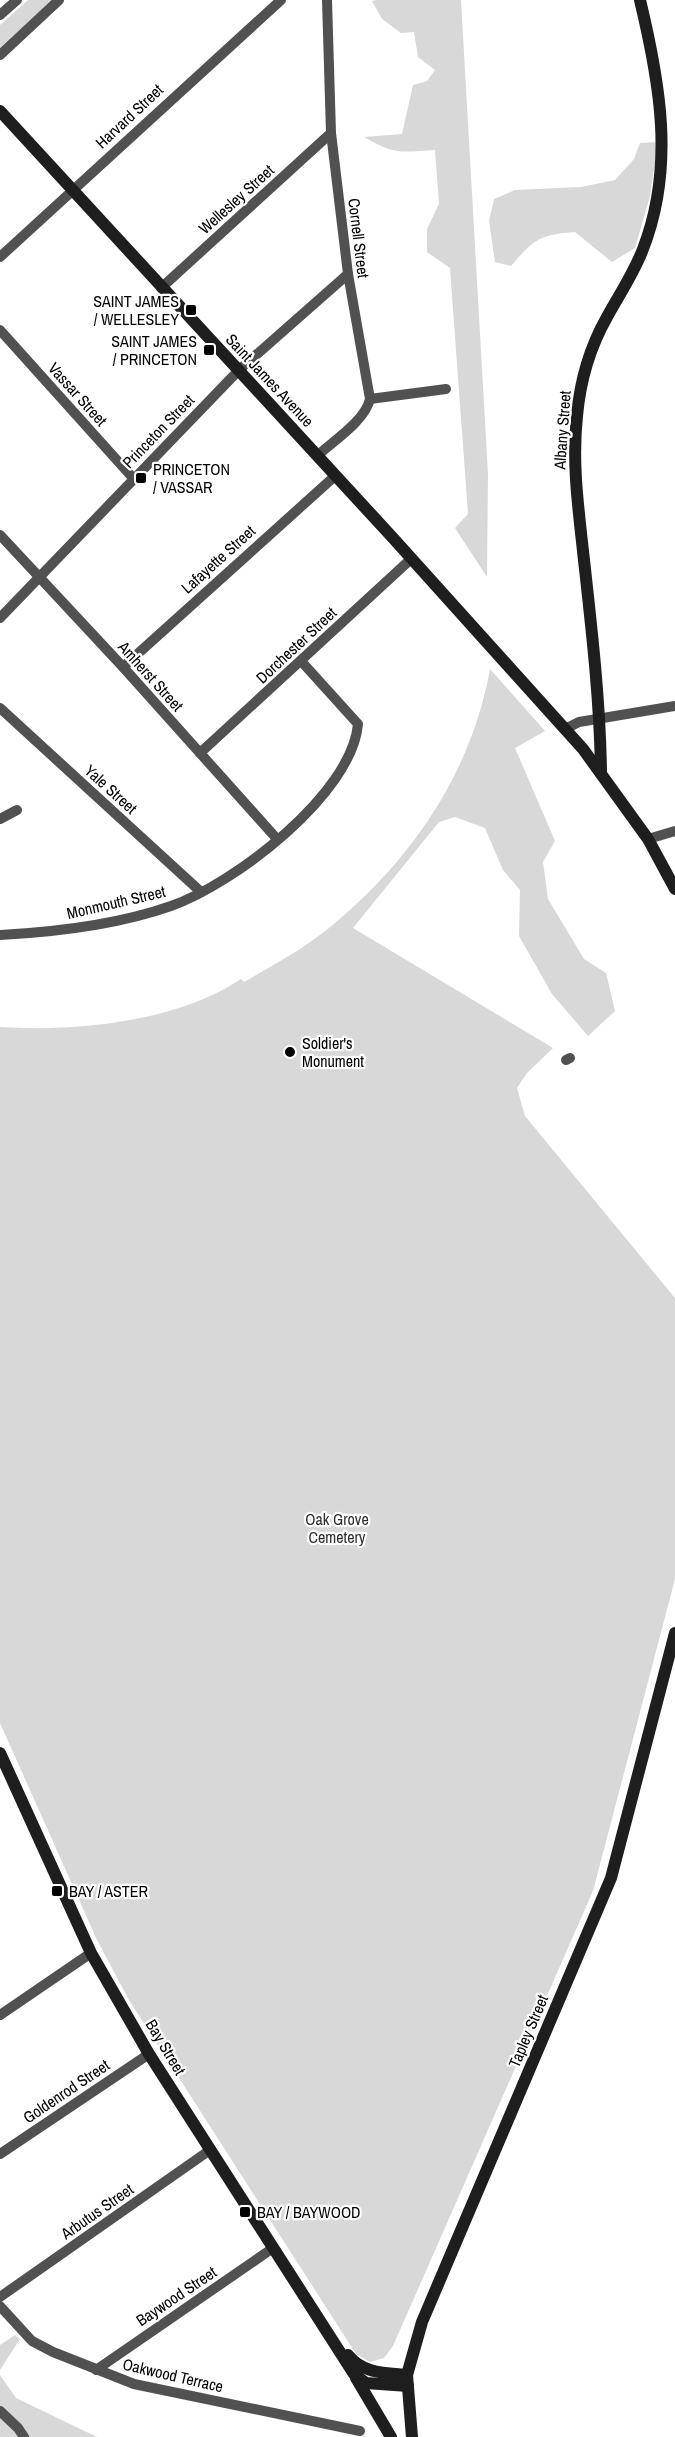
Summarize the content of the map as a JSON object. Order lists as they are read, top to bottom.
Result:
{
  "streets": {
    "main road": [
      "Saint James Avenue",
      "Albany Street",
      "Tapley Street",
      "Bay Street"
    ],
    "street": [
      "Harvard Street",
      "Wellesley Street",
      "Cornell Street",
      "Vassar Street",
      "Princeton Street",
      "Lafayette Street",
      "Dorchester Street",
      "Amherst Street",
      "Yale Street",
      "Monmouth Street",
      "Goldenrod Street",
      "Arbutus Street",
      "Baywood Street",
      "Oakwood Terrace"
    ]
  },
  "crossings": [
    ["Harvard Street", "Saint James Avenue"],
    ["Wellesley Street", "Cornell Street"],
    ["Wellesley Street", "Saint James Avenue"],
    ["Cornell Street", "Princeton Street"],
    ["Saint James Avenue", "Albany Street"],
    ["Saint James Avenue", "Princeton Street"],
    ["Saint James Avenue", "Lafayette Street"],
    ["Saint James Avenue", "Dorchester Street"],
    ["Vassar Street", "Princeton Street"],
    ["Princeton Street", "Amherst Street"],
    ["Lafayette Street", "Amherst Street"],
    ["Dorchester Street", "Amherst Street"],
    ["Dorchester Street", "Monmouth Street"],
    ["Amherst Street", "Monmouth Street"],
    ["Yale Street", "Monmouth Street"],
    ["Tapley Street", "Bay Street"],
    ["Bay Street", "Goldenrod Street"],
    ["Bay Street", "Arbutus Street"],
    ["Bay Street", "Baywood Street"],
    ["Baywood Street", "Oakwood Terrace"]
  ],
  "parks": ["Oak Grove Cemetery"],
  "places": {
    "transit": [
      "SAINT JAMES / WELLESLEY",
      "SAINT JAMES / PRINCETON",
      "PRINCETON / VASSAR",
      "BAY / ASTER",
      "BAY / BAYWOOD"
    ],
    "other": ["Soldier's Monument"]
  }
}
